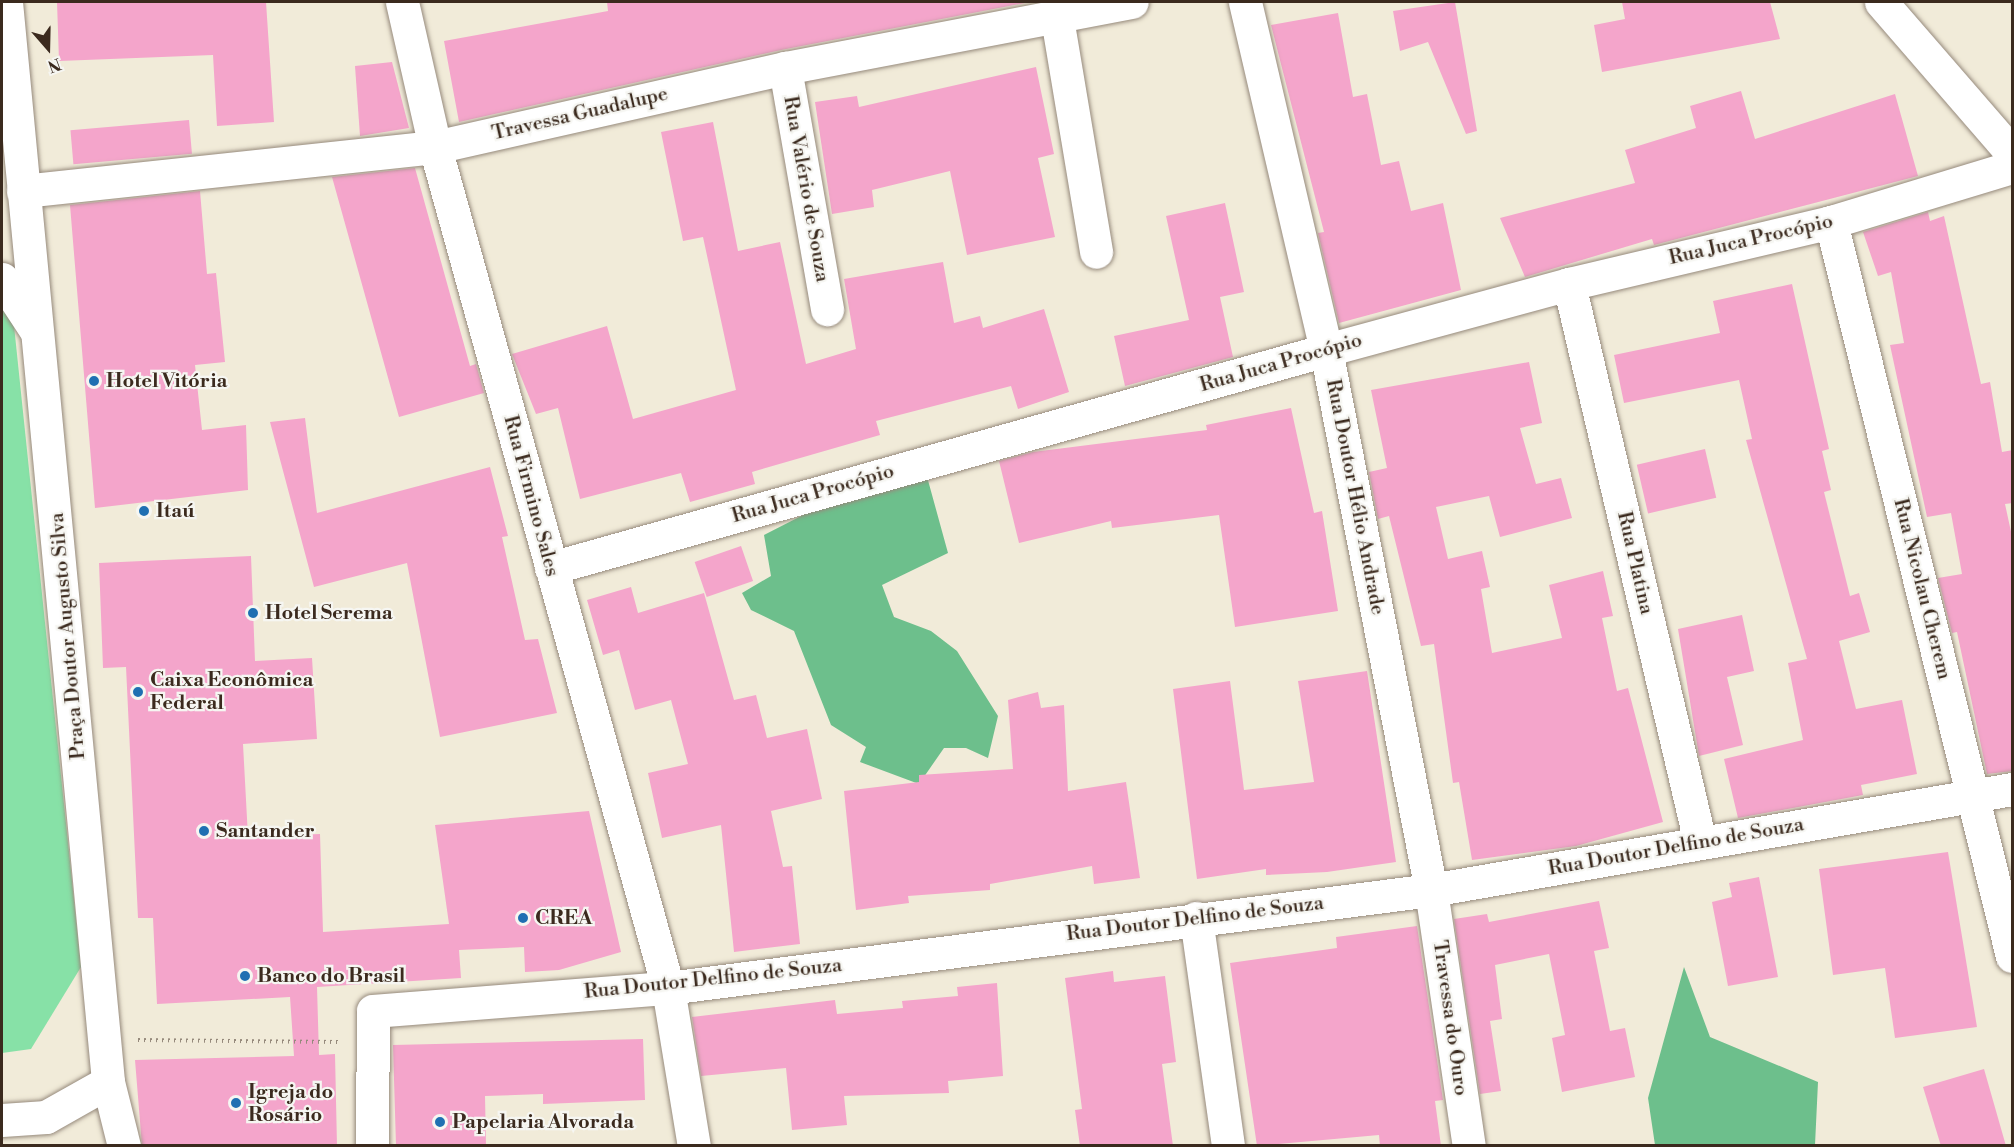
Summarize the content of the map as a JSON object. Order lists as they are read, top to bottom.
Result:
{
  "streets": {
    "street": [
      "Travessa Guadalupe",
      "Rua Valério de Souza",
      "Rua Juca Procópio",
      "Rua Firmino Sales",
      "Rua Doutor Hélio Andrade",
      "Rua Platina",
      "Rua Nicolau Cherem",
      "Praça Doutor Augusto Silva",
      "Rua Doutor Delfino de Souza",
      "Travessa do Ouro"
    ]
  },
  "crossings": [
    ["Travessa Guadalupe", "Rua Valério de Souza"],
    ["Travessa Guadalupe", "Rua Firmino Sales"],
    ["Travessa Guadalupe", "Praça Doutor Augusto Silva"],
    ["Rua Juca Procópio", "Rua Firmino Sales"],
    ["Rua Juca Procópio", "Rua Doutor Hélio Andrade"],
    ["Rua Juca Procópio", "Rua Platina"],
    ["Rua Juca Procópio", "Rua Nicolau Cherem"],
    ["Rua Firmino Sales", "Rua Doutor Delfino de Souza"],
    ["Rua Doutor Hélio Andrade", "Rua Doutor Delfino de Souza"],
    ["Rua Doutor Hélio Andrade", "Travessa do Ouro"],
    ["Rua Platina", "Rua Doutor Delfino de Souza"],
    ["Rua Nicolau Cherem", "Rua Doutor Delfino de Souza"],
    ["Rua Doutor Delfino de Souza", "Travessa do Ouro"]
  ],
  "places": [
    "Hotel Vitória",
    "Itaú",
    "Hotel Serema",
    "Caixa Econômica Federal",
    "Santander",
    "CREA",
    "Banco do Brasil",
    "Igreja do Rosário",
    "Papelaria Alvorada"
  ],
  "north": "bottom"
}
